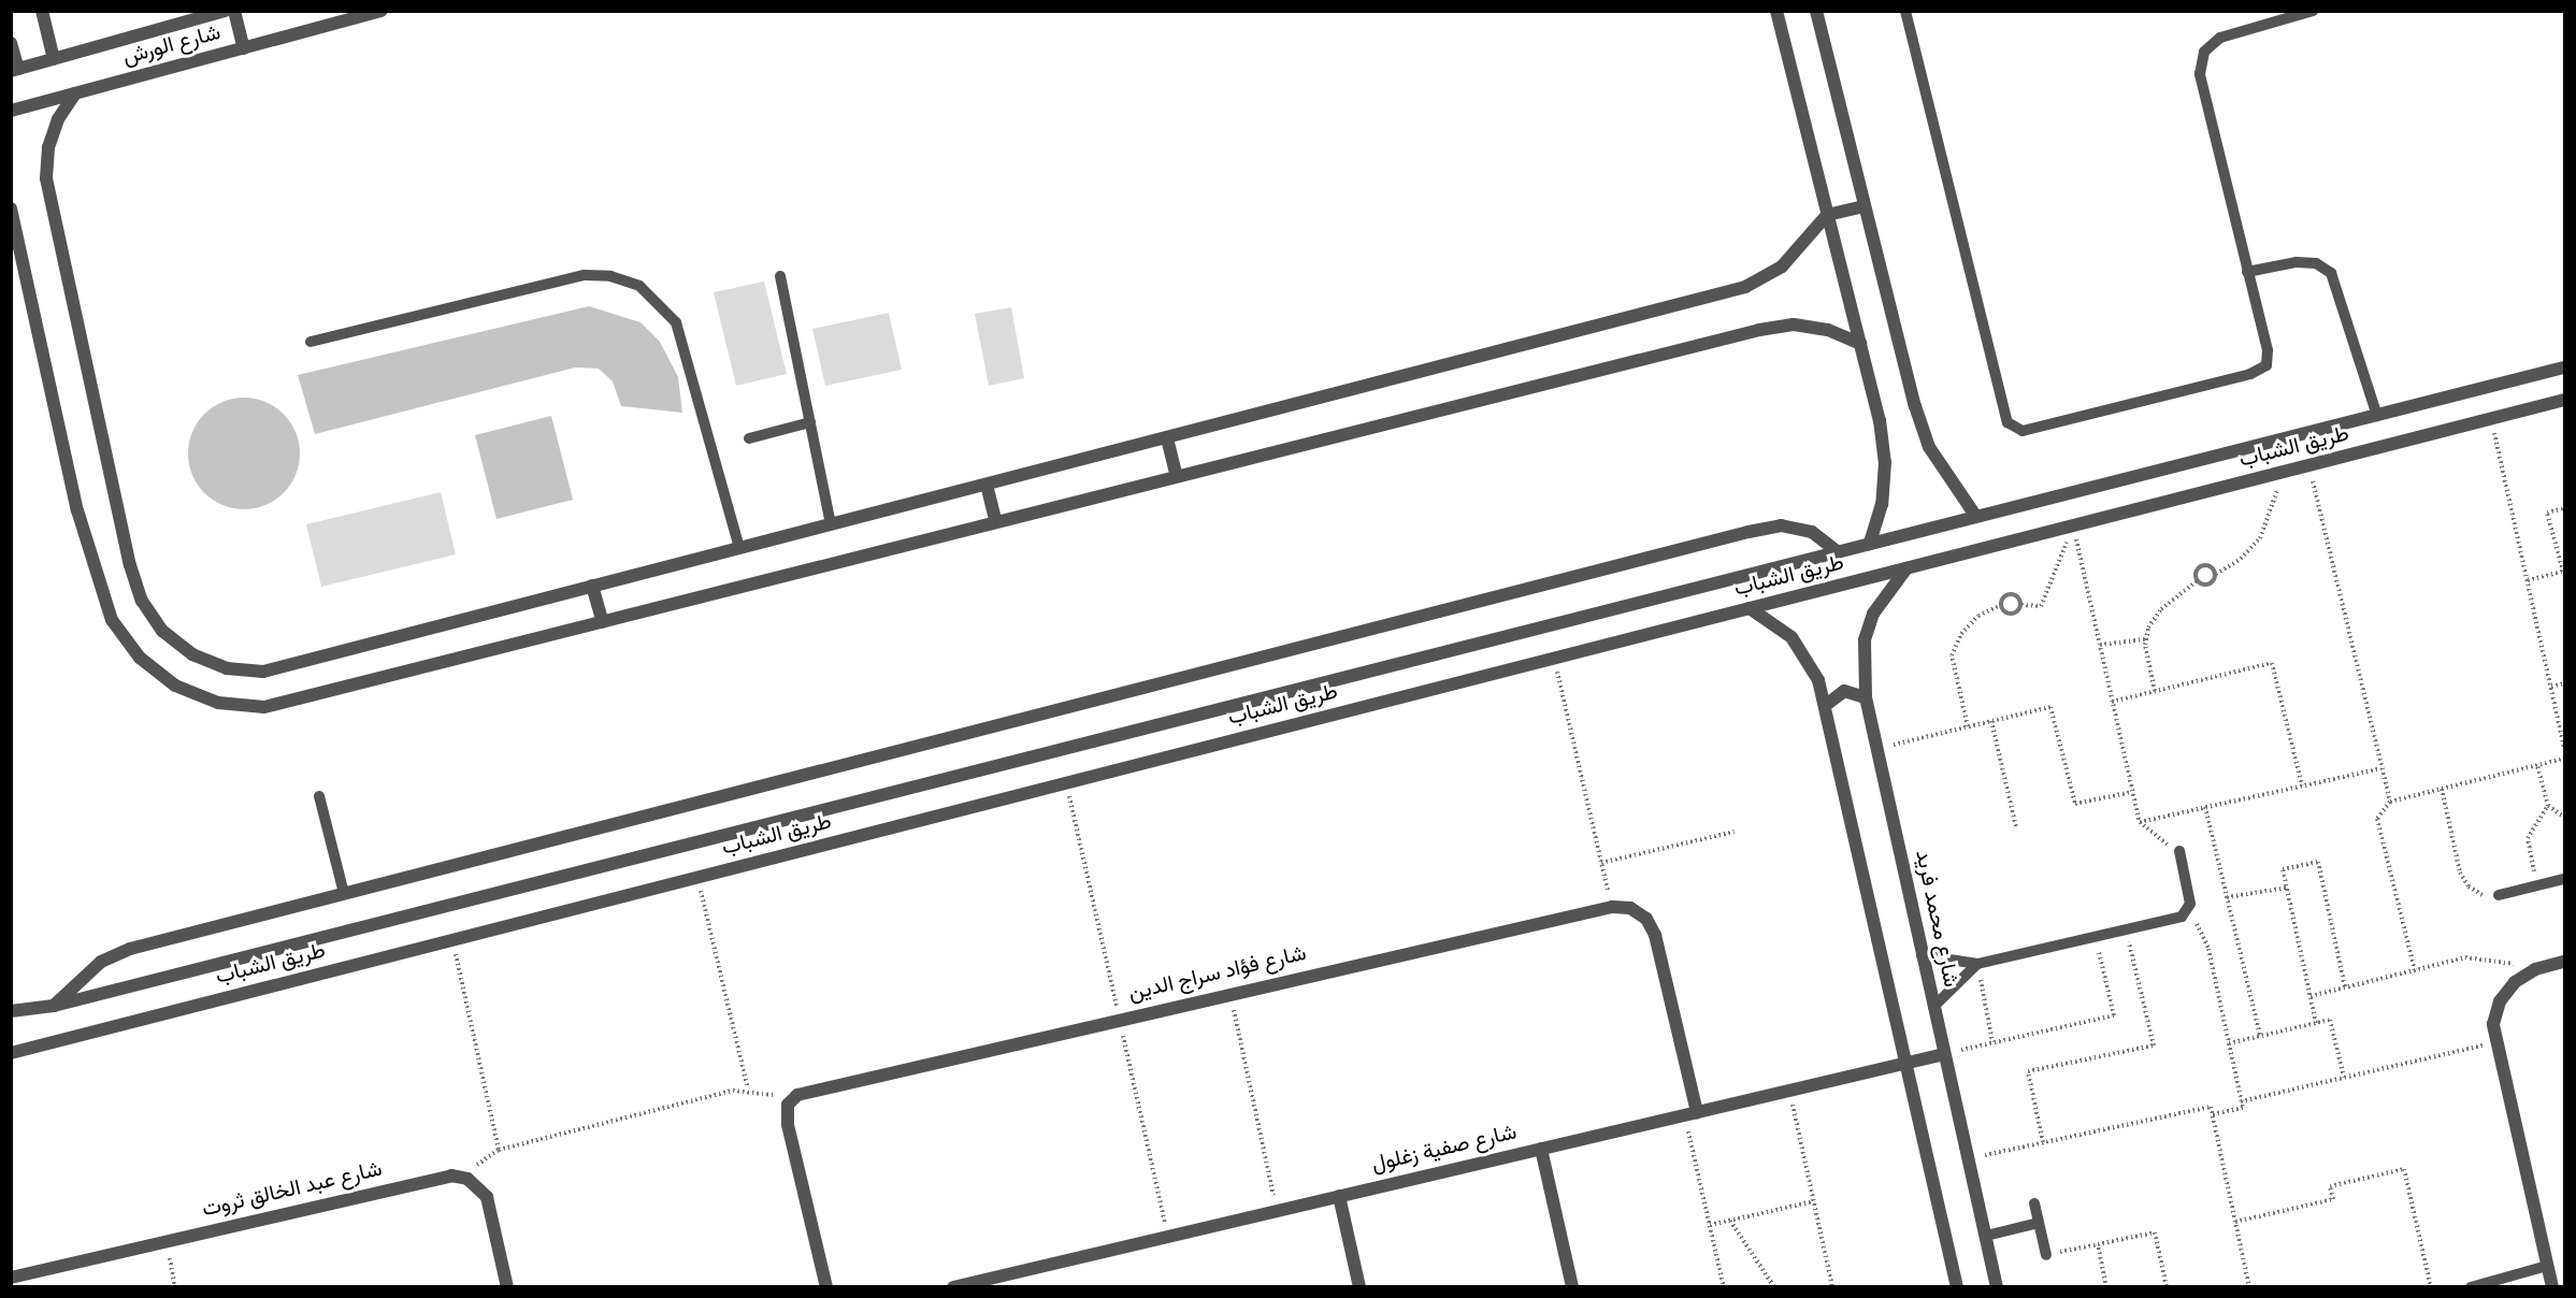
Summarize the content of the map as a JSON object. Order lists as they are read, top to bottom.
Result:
{
  "streets": {
    "street": [
      "شارع الورش",
      "طريق الشباب",
      "شارع محمد فريد",
      "شارع فؤاد سراج الدين",
      "شارع صفية زغلول",
      "شارع عبد الخالق ثروت"
    ]
  },
  "crossings": [
    ["طريق الشباب", "شارع محمد فريد"],
    ["شارع محمد فريد", "شارع صفية زغلول"],
    ["شارع فؤاد سراج الدين", "شارع صفية زغلول"]
  ]
}
